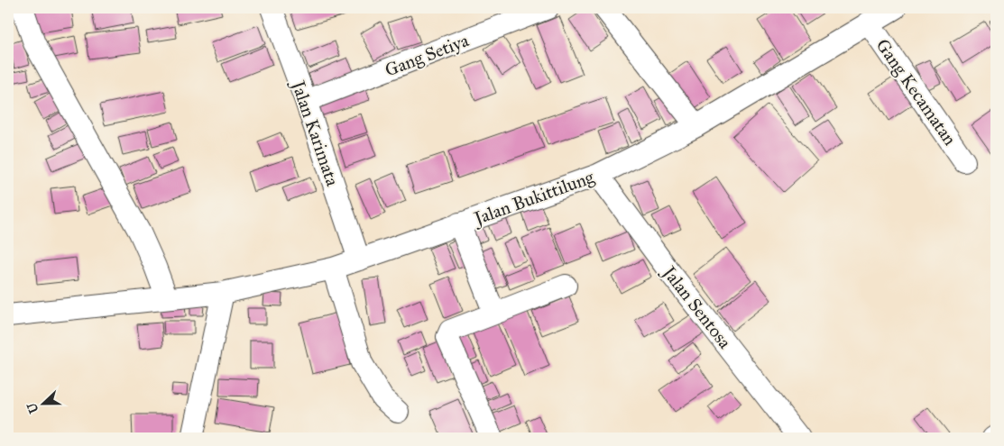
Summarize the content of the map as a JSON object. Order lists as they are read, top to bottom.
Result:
{
  "streets": {
    "street": [
      "Gang Setiya",
      "Gang Kecamatan",
      "Jalan Karimata",
      "Jalan Bukittilung",
      "Jalan Sentosa"
    ]
  },
  "crossings": [
    ["Gang Setiya", "Jalan Karimata"],
    ["Gang Kecamatan", "Jalan Bukittilung"],
    ["Jalan Karimata", "Jalan Bukittilung"],
    ["Jalan Bukittilung", "Jalan Sentosa"]
  ],
  "north": "left"
}
